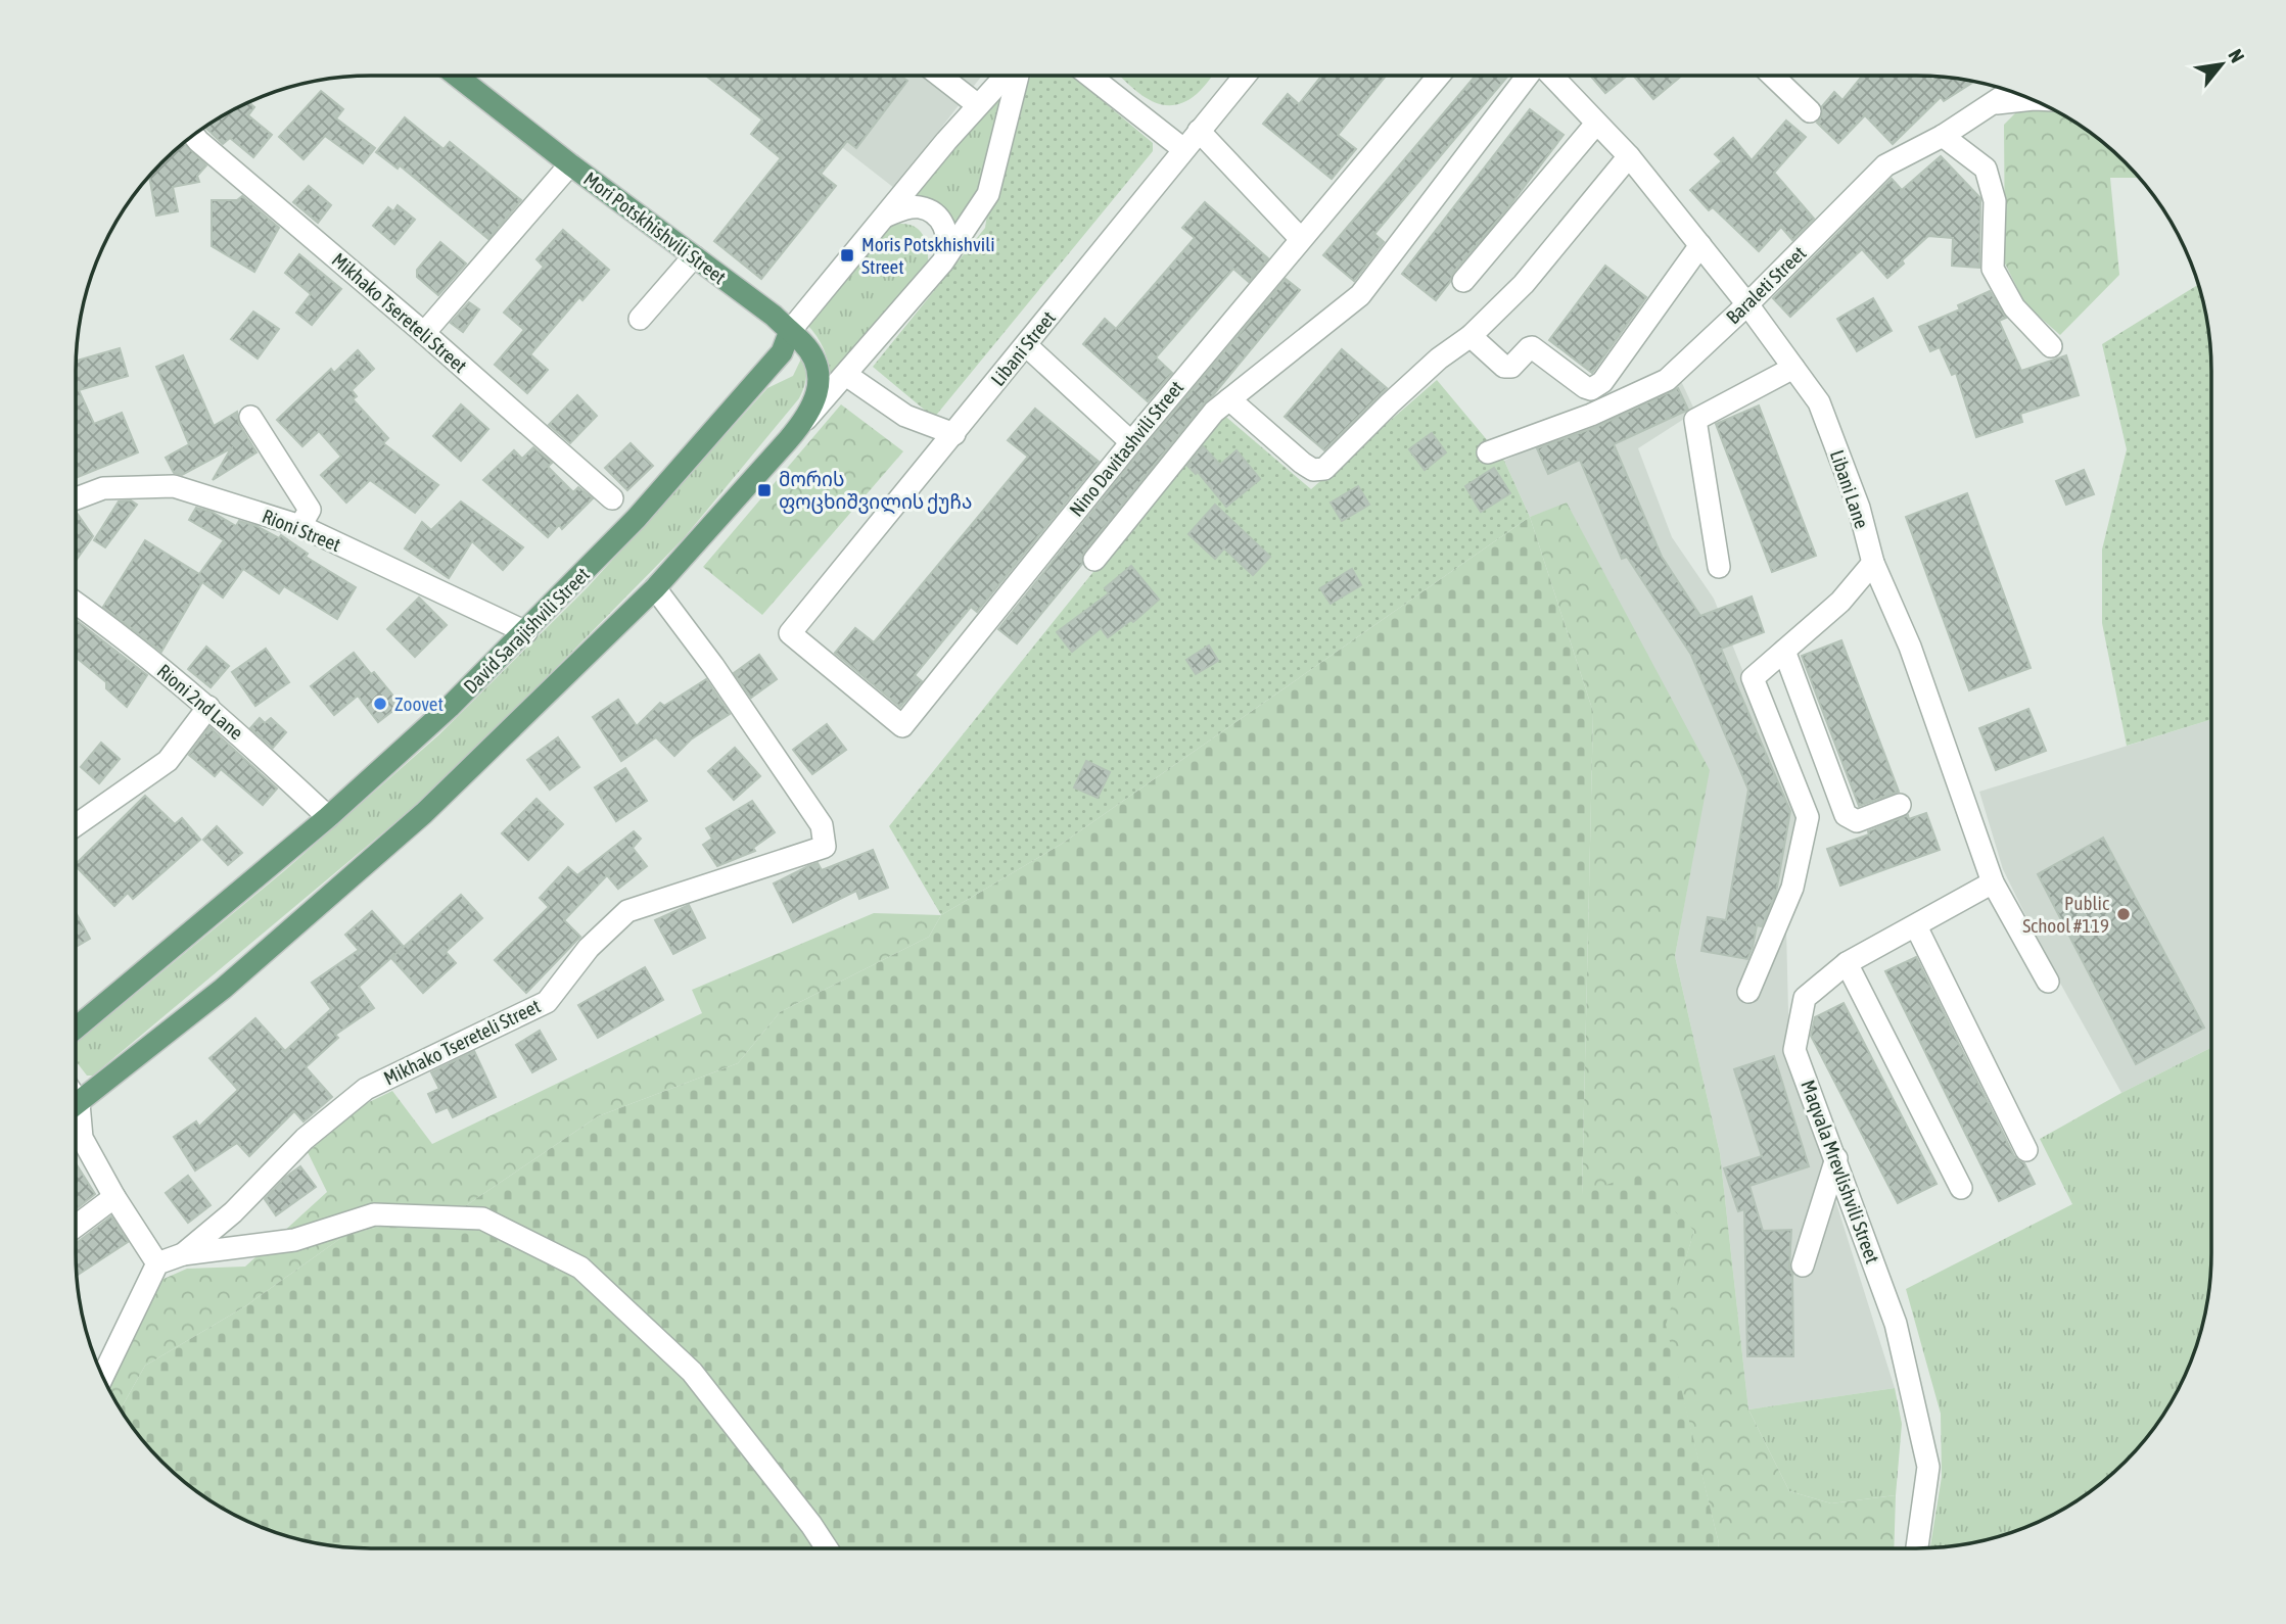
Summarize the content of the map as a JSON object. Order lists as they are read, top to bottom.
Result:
{
  "streets": {
    "main road": ["Mori Potskhishvili Street", "David Sarajishvili Street"],
    "street": [
      "Baraleti Street",
      "Mikhako Tsereteli Street",
      "Libani Street",
      "Nino Davitashvili Street",
      "Libani Lane",
      "Rioni Street",
      "Rioni 2nd Lane",
      "Maqvala Mrevlishvili Street"
    ]
  },
  "crossings": [
    ["Mori Potskhishvili Street", "David Sarajishvili Street"],
    ["Baraleti Street", "Libani Lane"],
    ["Libani Street", "Nino Davitashvili Street"],
    ["Libani Lane", "Maqvala Mrevlishvili Street"],
    ["Rioni Street", "David Sarajishvili Street"],
    ["David Sarajishvili Street", "Rioni 2nd Lane"]
  ],
  "places": {
    "transit": ["Moris Potskhishvili Street", "მორის ფოცხიშვილის ქუჩა"],
    "other": ["Zoovet", "Public School #119"]
  },
  "north": "top right"
}
